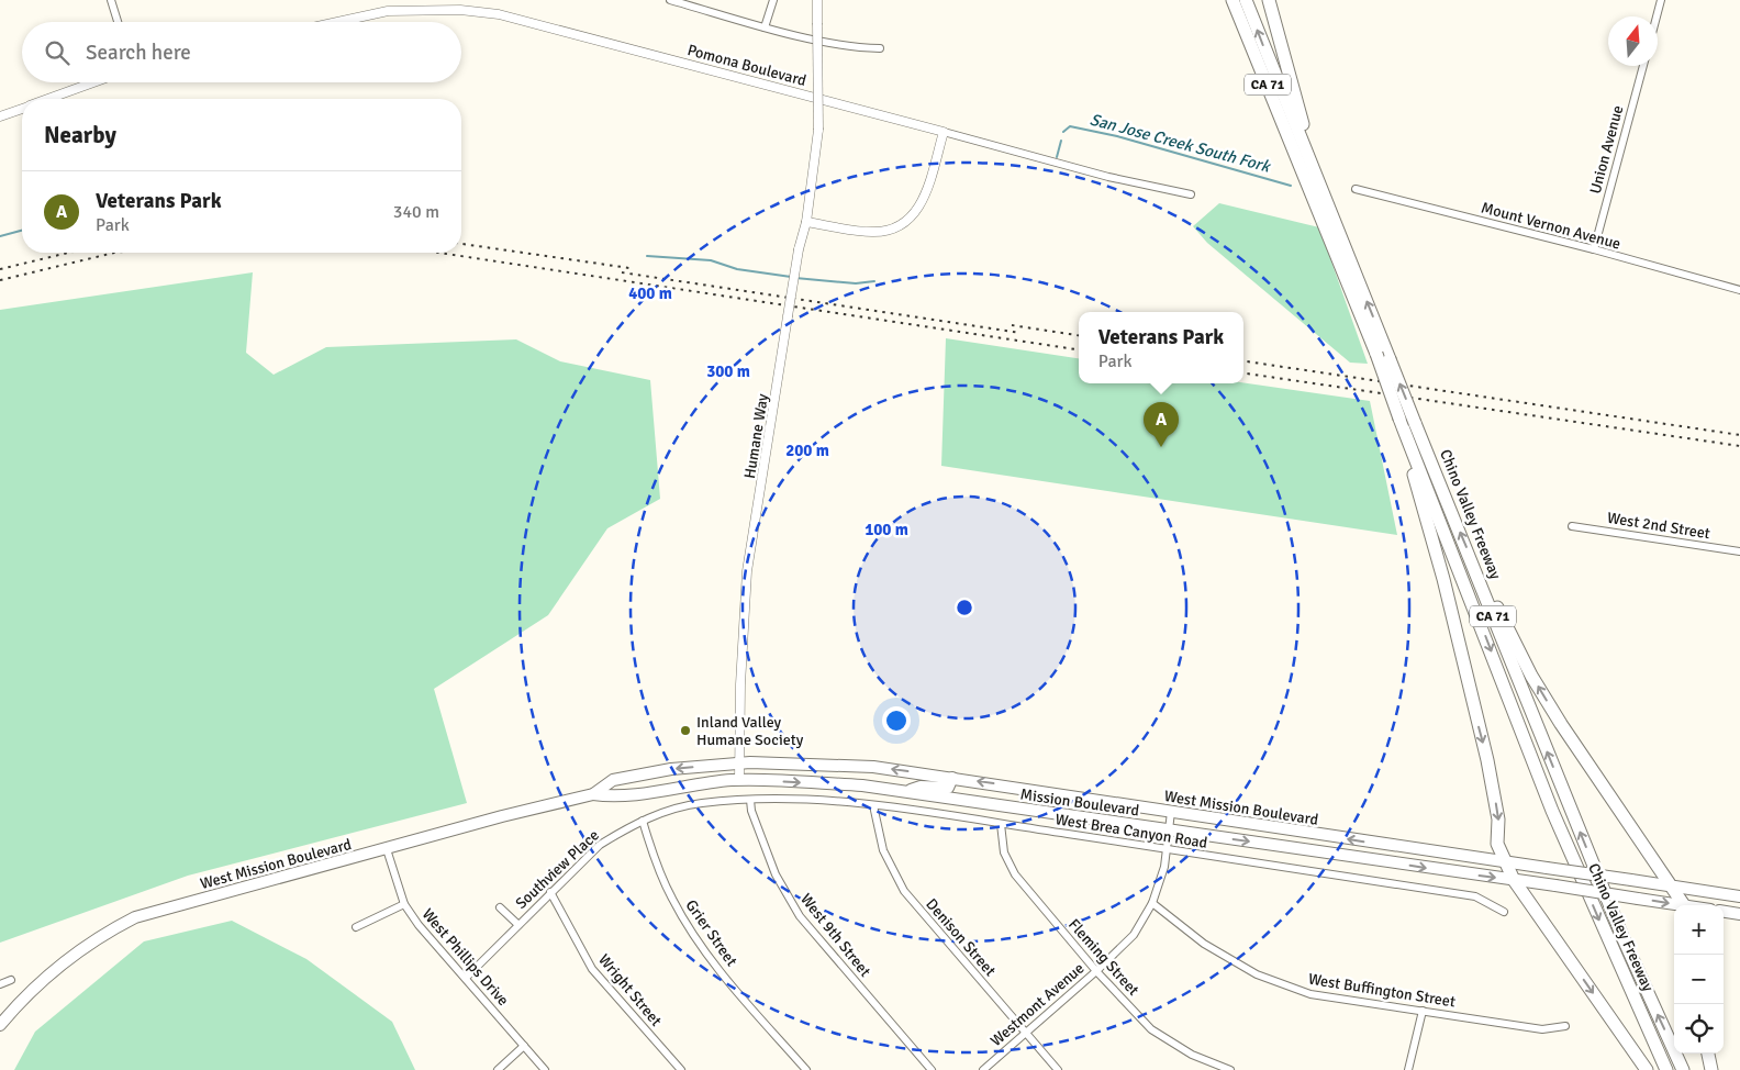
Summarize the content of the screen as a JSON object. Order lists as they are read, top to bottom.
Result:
{
  "streets": {
    "highway": ["CA 71", "Chino Valley Freeway"],
    "main road": ["Mission Boulevard", "West Mission Boulevard"],
    "street": [
      "Pomona Boulevard",
      "Union Avenue",
      "Mount Vernon Avenue",
      "Humane Way",
      "West 2nd Street",
      "West Brea Canyon Road",
      "Southview Place",
      "Grier Street",
      "West 9th Street",
      "Denison Street",
      "West Phillips Drive",
      "Fleming Street",
      "Wright Street",
      "West Buffington Street",
      "Westmont Avenue"
    ]
  },
  "crossings": [
    ["Union Avenue", "Mount Vernon Avenue"],
    ["Humane Way", "Mission Boulevard"],
    ["Humane Way", "West Mission Boulevard"],
    ["Mission Boulevard", "West Mission Boulevard"],
    ["Mission Boulevard", "Westmont Avenue"],
    ["West Mission Boulevard", "West Phillips Drive"],
    ["West Mission Boulevard", "Westmont Avenue"],
    ["West Brea Canyon Road", "Southview Place"],
    ["West Brea Canyon Road", "West 9th Street"],
    ["West Brea Canyon Road", "Denison Street"],
    ["West Brea Canyon Road", "Fleming Street"],
    ["West Brea Canyon Road", "Westmont Avenue"],
    ["Southview Place", "Grier Street"],
    ["Southview Place", "West 9th Street"],
    ["Southview Place", "West Phillips Drive"],
    ["Southview Place", "Wright Street"],
    ["Denison Street", "Westmont Avenue"],
    ["Fleming Street", "Westmont Avenue"],
    ["West Buffington Street", "Westmont Avenue"]
  ],
  "one_way": ["Mission Boulevard", "West Mission Boulevard"],
  "water": ["San Jose Creek South Fork"],
  "places": ["Inland Valley Humane Society"],
  "north": "top",
  "page": {
    "search": "Search here",
    "heading": "Nearby",
    "list": [
      {
        "mark": "A",
        "name": "Veterans Park",
        "note": "Park",
        "value": "340 m"
      }
    ],
    "popup": ["Veterans Park", "Park"],
    "pins": "A",
    "map_buttons": ["+", "−"]
  },
  "rings": [
    "400 m",
    "300 m",
    "200 m",
    "100 m"
  ]
}
